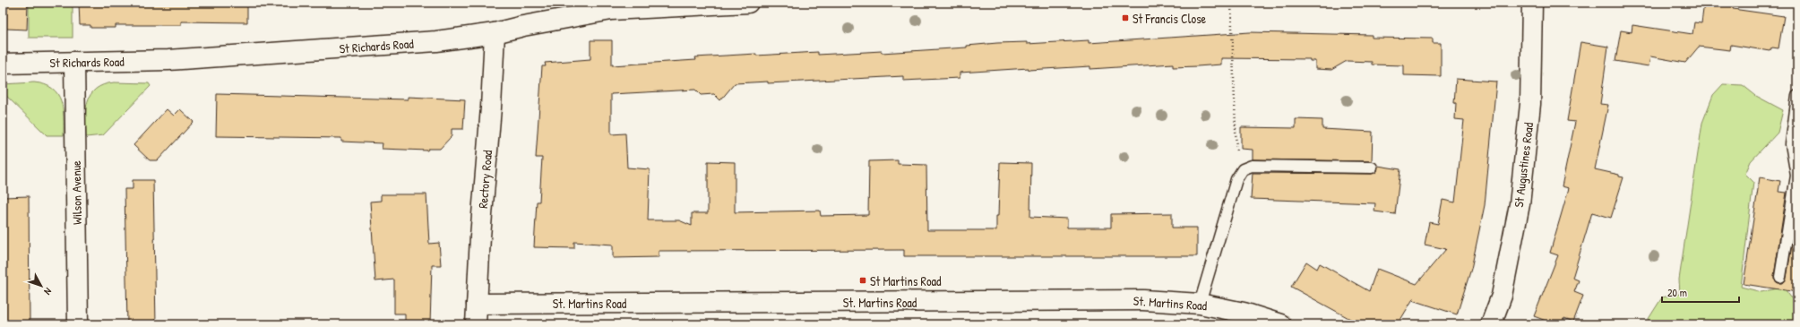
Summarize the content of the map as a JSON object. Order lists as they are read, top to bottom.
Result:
{
  "streets": {
    "street": [
      "St Richards Road",
      "St Augustines Road",
      "Rectory Road",
      "Wilson Avenue",
      "St. Martins Road"
    ]
  },
  "crossings": [
    ["St Richards Road", "Rectory Road"],
    ["St Richards Road", "Wilson Avenue"],
    ["Rectory Road", "St. Martins Road"]
  ],
  "places": {
    "transit": ["St Francis Close", "St Martins Road"]
  },
  "scale_bar": "20 m",
  "north": "bottom right"
}
